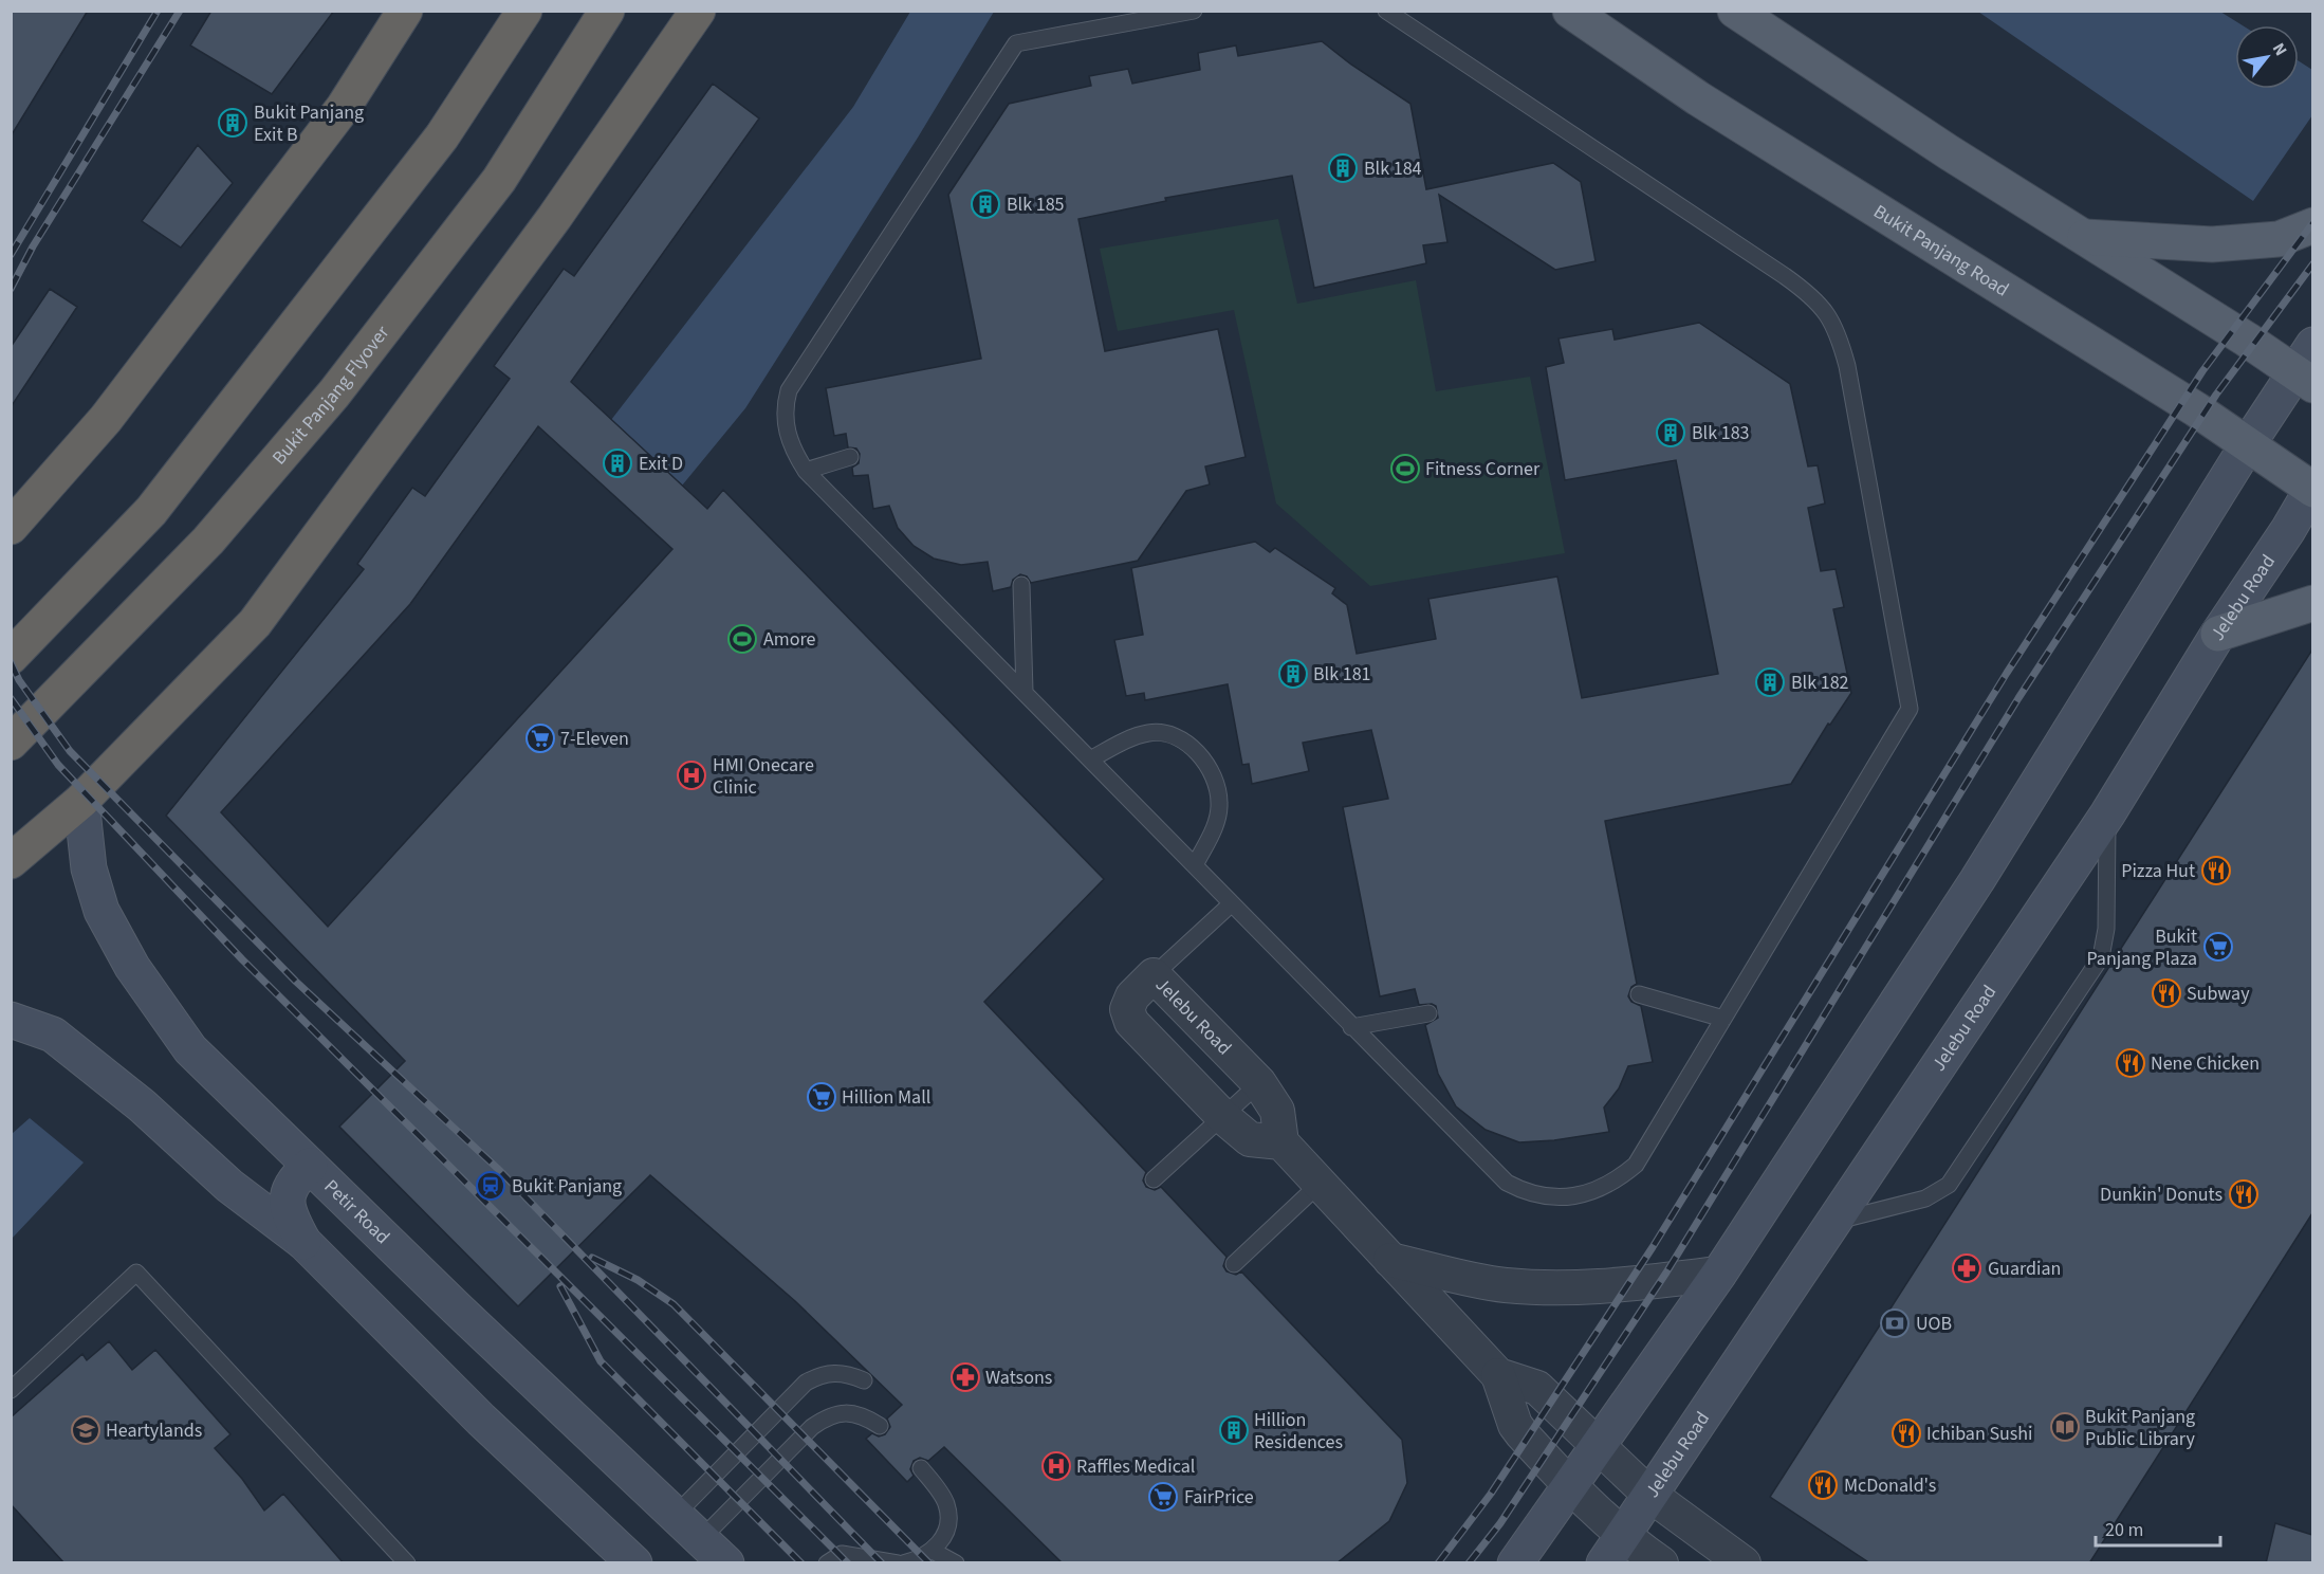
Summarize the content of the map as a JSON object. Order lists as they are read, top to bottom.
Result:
{
  "streets": {
    "highway": ["Bukit Panjang Flyover"],
    "main road": ["Bukit Panjang Road", "Jelebu Road", "Petir Road"]
  },
  "crossings": [
    ["Bukit Panjang Road", "Jelebu Road"]
  ],
  "places": {
    "building": [
      "Bukit Panjang Exit B",
      "Blk 184",
      "Blk 185",
      "Blk 183",
      "Exit D",
      "Blk 181",
      "Blk 182",
      "Hillion Residences"
    ],
    "sports": ["Fitness Corner", "Amore"],
    "supermarket": [
      "7-Eleven",
      "Bukit Panjang Plaza",
      "Hillion Mall",
      "FairPrice"
    ],
    "hospital": ["HMI Onecare Clinic", "Raffles Medical"],
    "restaurant": [
      "Pizza Hut",
      "Subway",
      "Nene Chicken",
      "Dunkin' Donuts",
      "Ichiban Sushi",
      "McDonald's"
    ],
    "station": ["Bukit Panjang"],
    "pharmacy": ["Guardian", "Watsons"],
    "bank": ["UOB"],
    "library": ["Bukit Panjang Public Library"],
    "school or university": ["Heartylands"]
  },
  "scale_bar": "20 m",
  "north": "top right"
}
